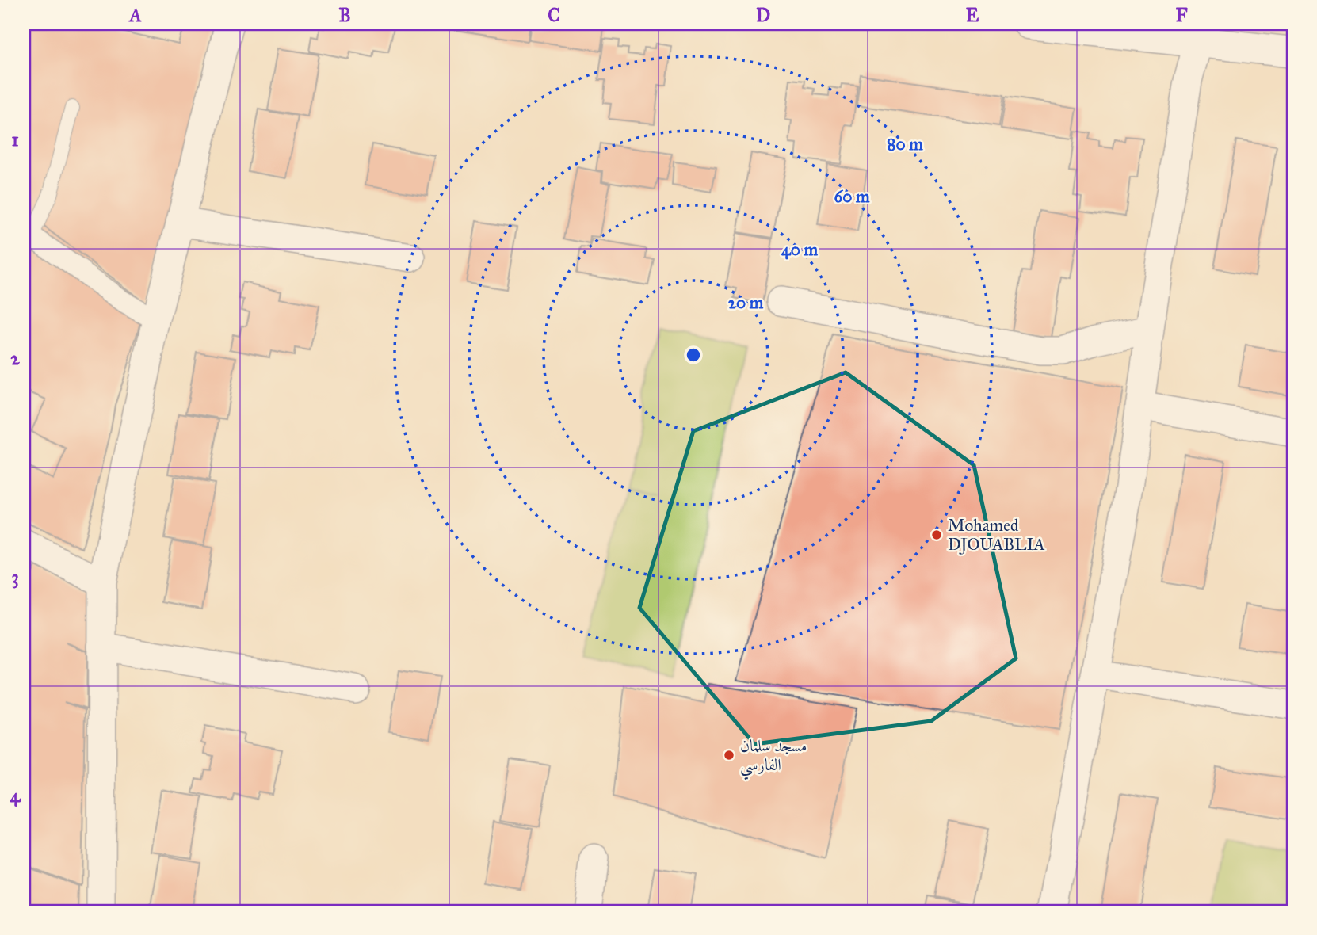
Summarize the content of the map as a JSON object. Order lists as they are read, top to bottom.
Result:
{
  "places": ["Mohamed DJOUABLIA", "مسجد سلمان الفارسي"],
  "grid": {
    "columns": [
      "A",
      "B",
      "C",
      "D",
      "E",
      "F"
    ],
    "rows": [
      "1",
      "2",
      "3",
      "4"
    ]
  },
  "rings": [
    "80 m",
    "60 m",
    "40 m",
    "20 m"
  ]
}
